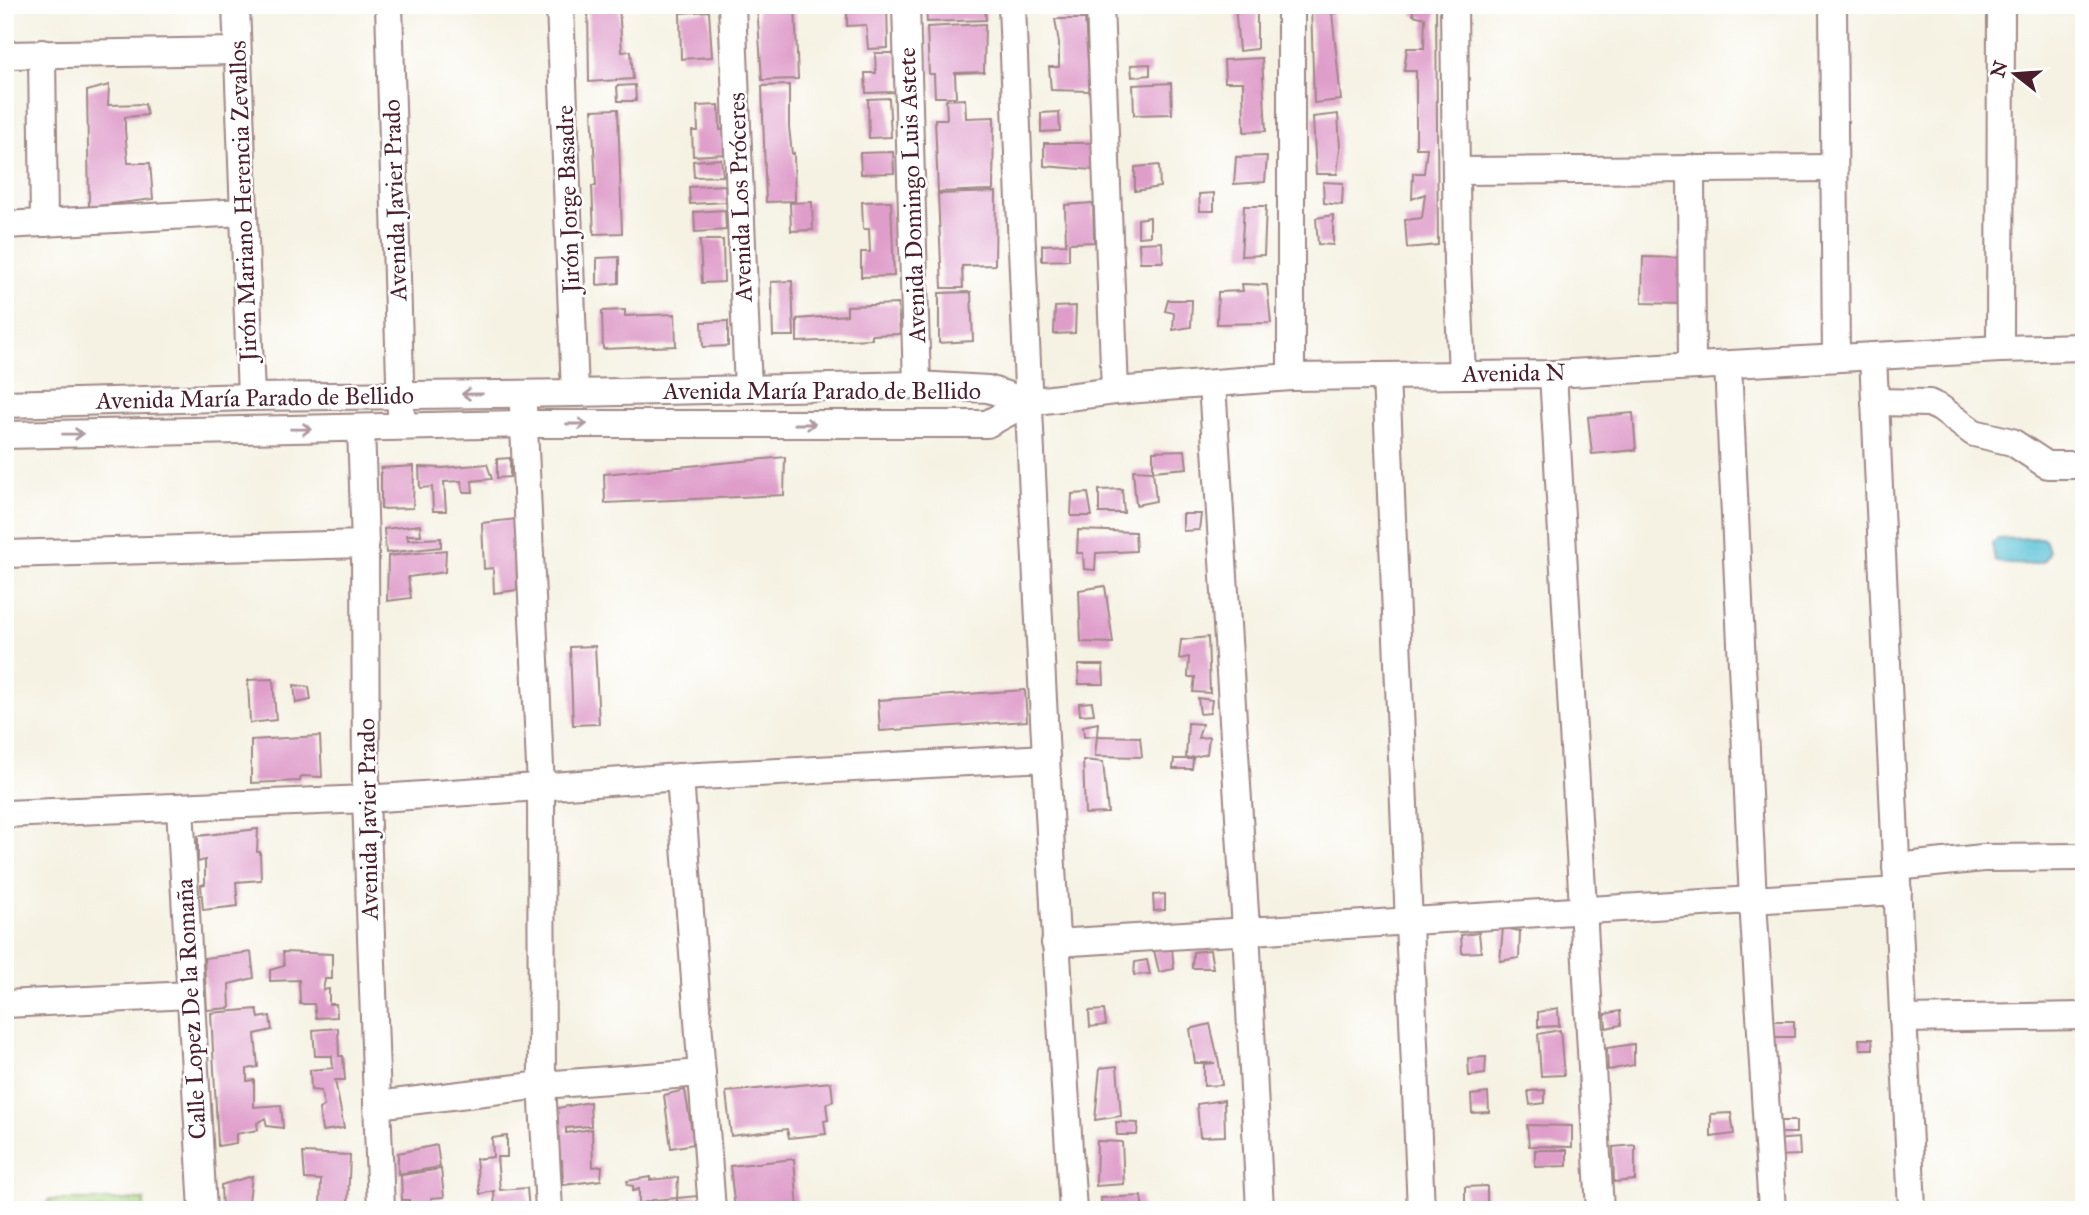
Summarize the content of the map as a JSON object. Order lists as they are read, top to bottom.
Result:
{
  "streets": {
    "street": [
      "Avenida Domingo Luis Astete",
      "Avenida Los Próceres",
      "Jirón Jorge Basadre",
      "Avenida Javier Prado",
      "Jirón Mariano Herencia Zevallos",
      "Avenida N",
      "Avenida María Parado de Bellido",
      "Calle Lopez De la Romaña"
    ]
  },
  "crossings": [
    ["Avenida Domingo Luis Astete", "Avenida María Parado de Bellido"],
    ["Avenida Los Próceres", "Avenida María Parado de Bellido"],
    ["Jirón Jorge Basadre", "Avenida María Parado de Bellido"],
    ["Avenida Javier Prado", "Avenida María Parado de Bellido"],
    ["Jirón Mariano Herencia Zevallos", "Avenida María Parado de Bellido"],
    ["Avenida N", "Avenida María Parado de Bellido"]
  ],
  "north": "left"
}
